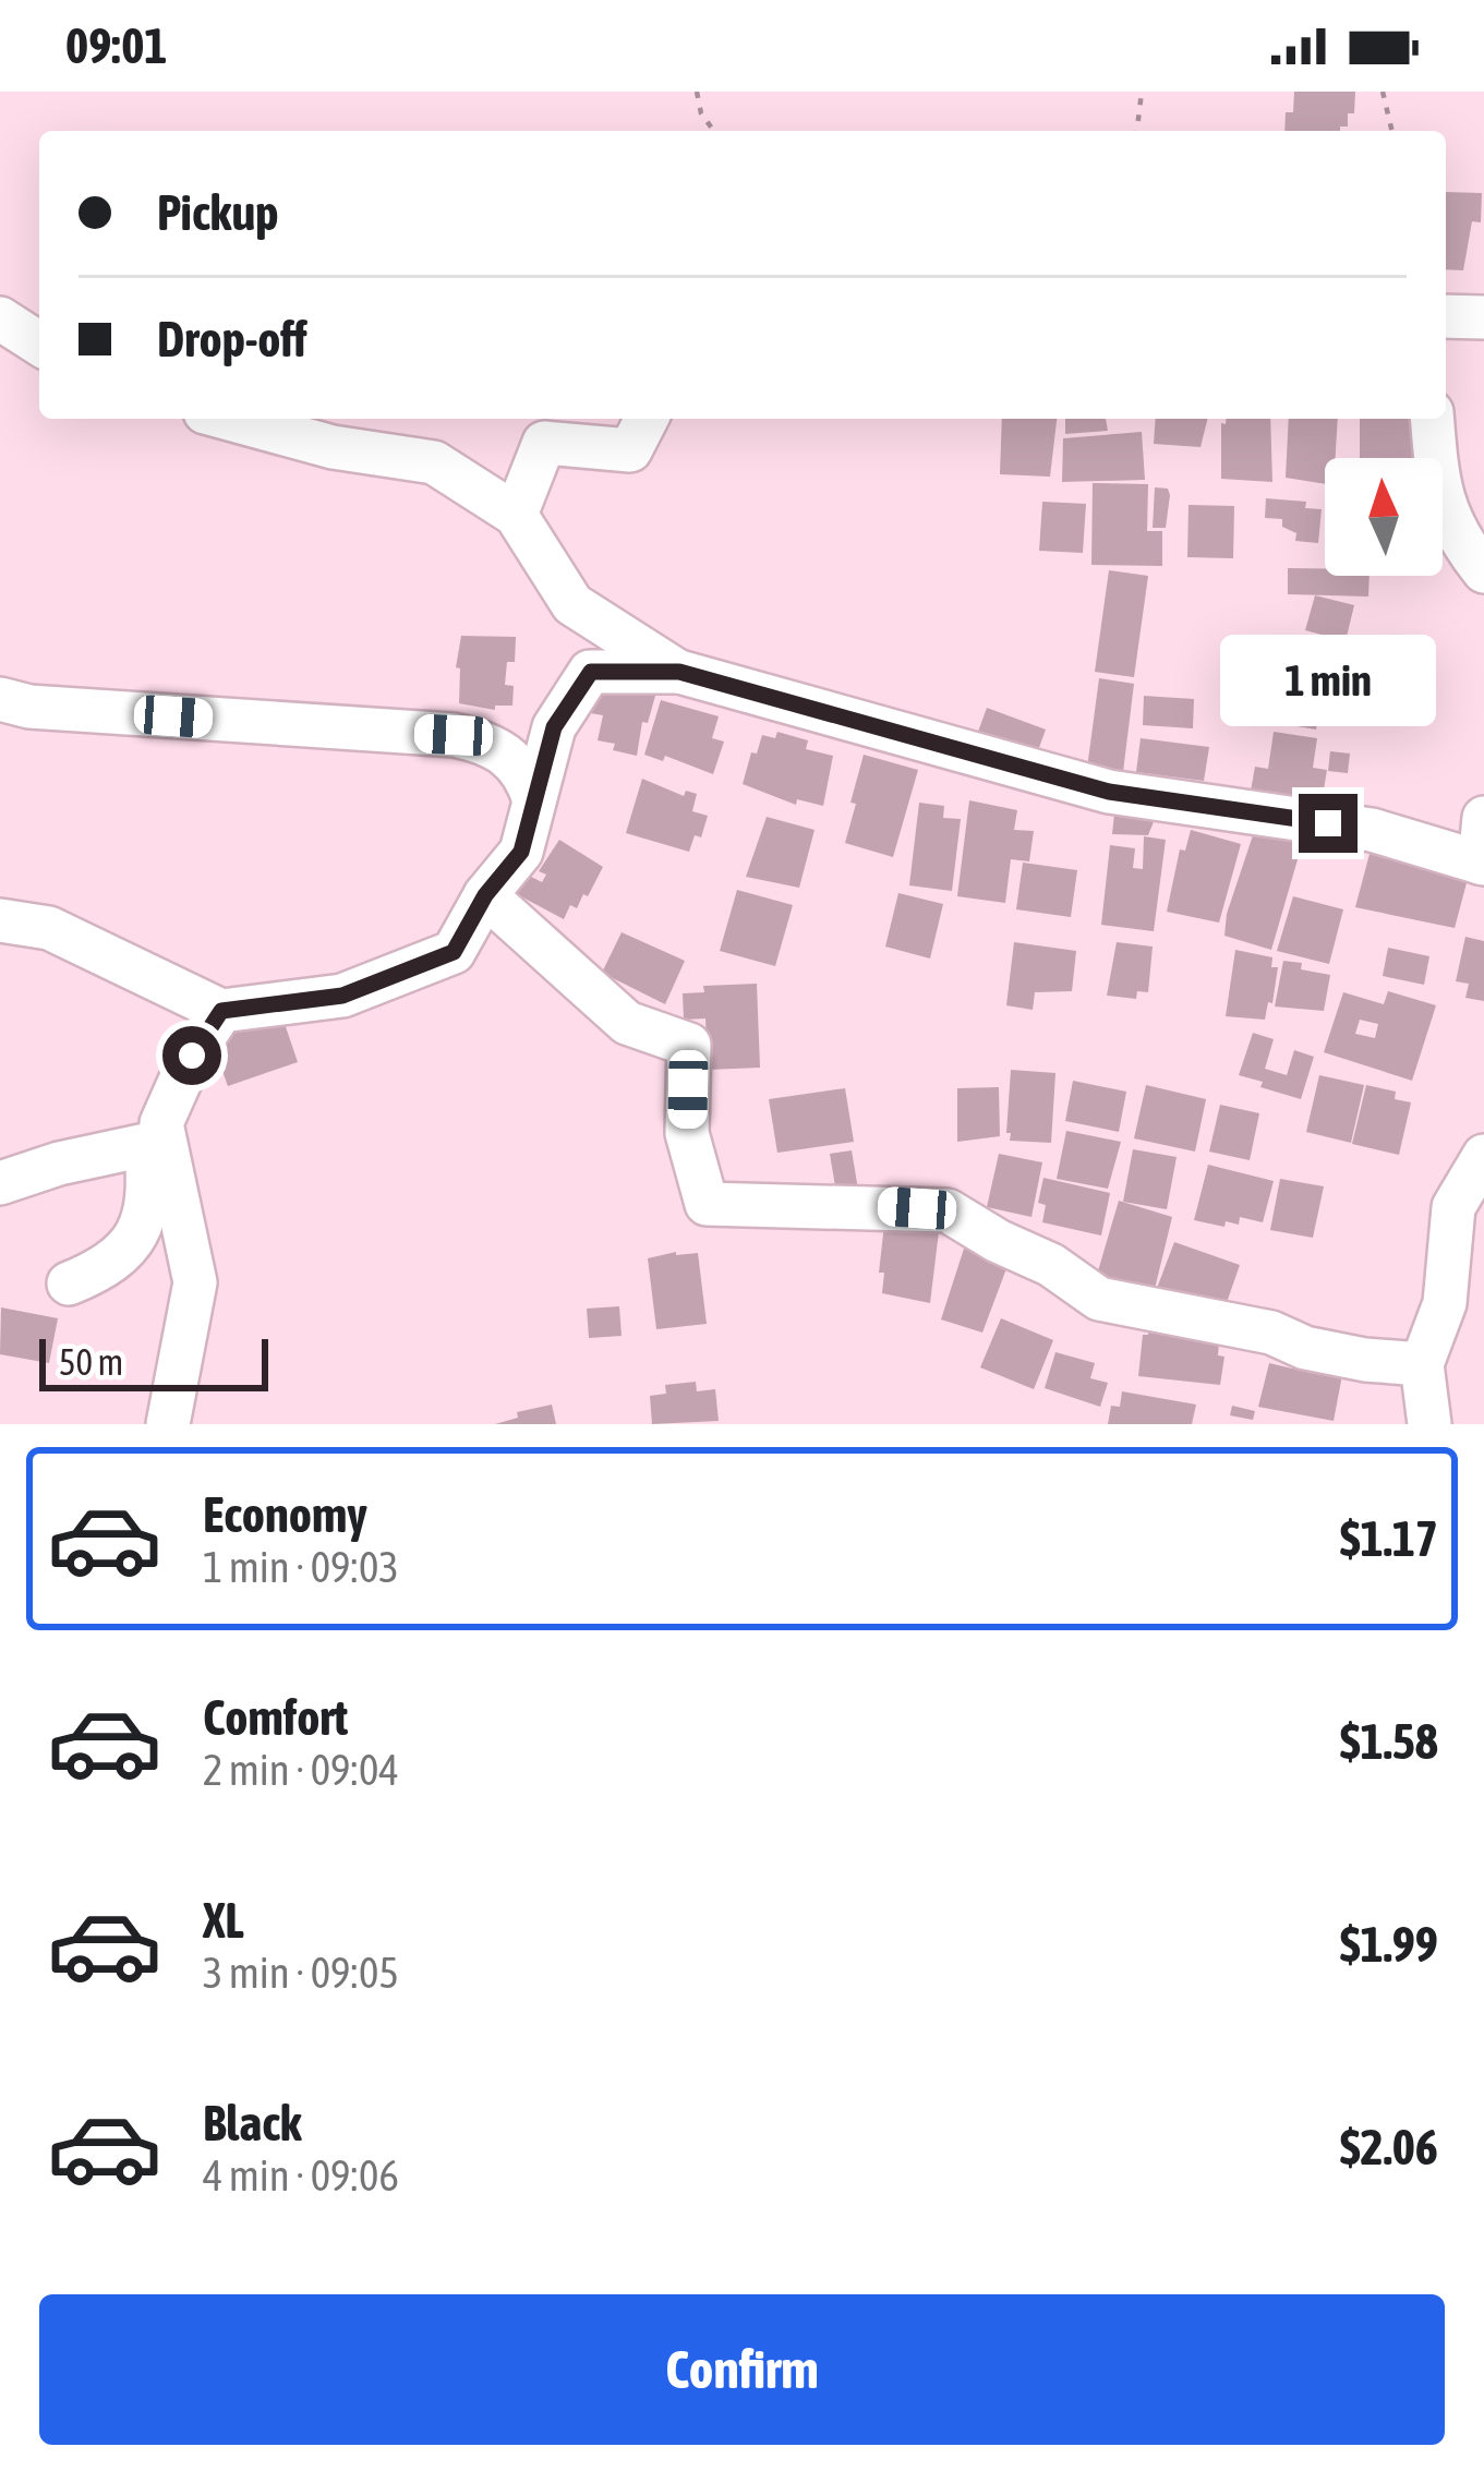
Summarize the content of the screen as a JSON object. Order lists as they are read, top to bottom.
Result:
{
  "scale_bar": "50 m",
  "north": "top",
  "page": {
    "status": "09:01",
    "banner": ["Pickup", "Drop-off"],
    "bubble": "1 min",
    "scale": "50 m",
    "list": [
      {
        "name": "Economy",
        "note": "1 min · 09:03",
        "value": "$1.17"
      },
      {
        "name": "Comfort",
        "note": "2 min · 09:04",
        "value": "$1.58"
      },
      {
        "name": "XL",
        "note": "3 min · 09:05",
        "value": "$1.99"
      },
      {
        "name": "Black",
        "note": "4 min · 09:06",
        "value": "$2.06"
      }
    ],
    "buttons": "Confirm"
  }
}
